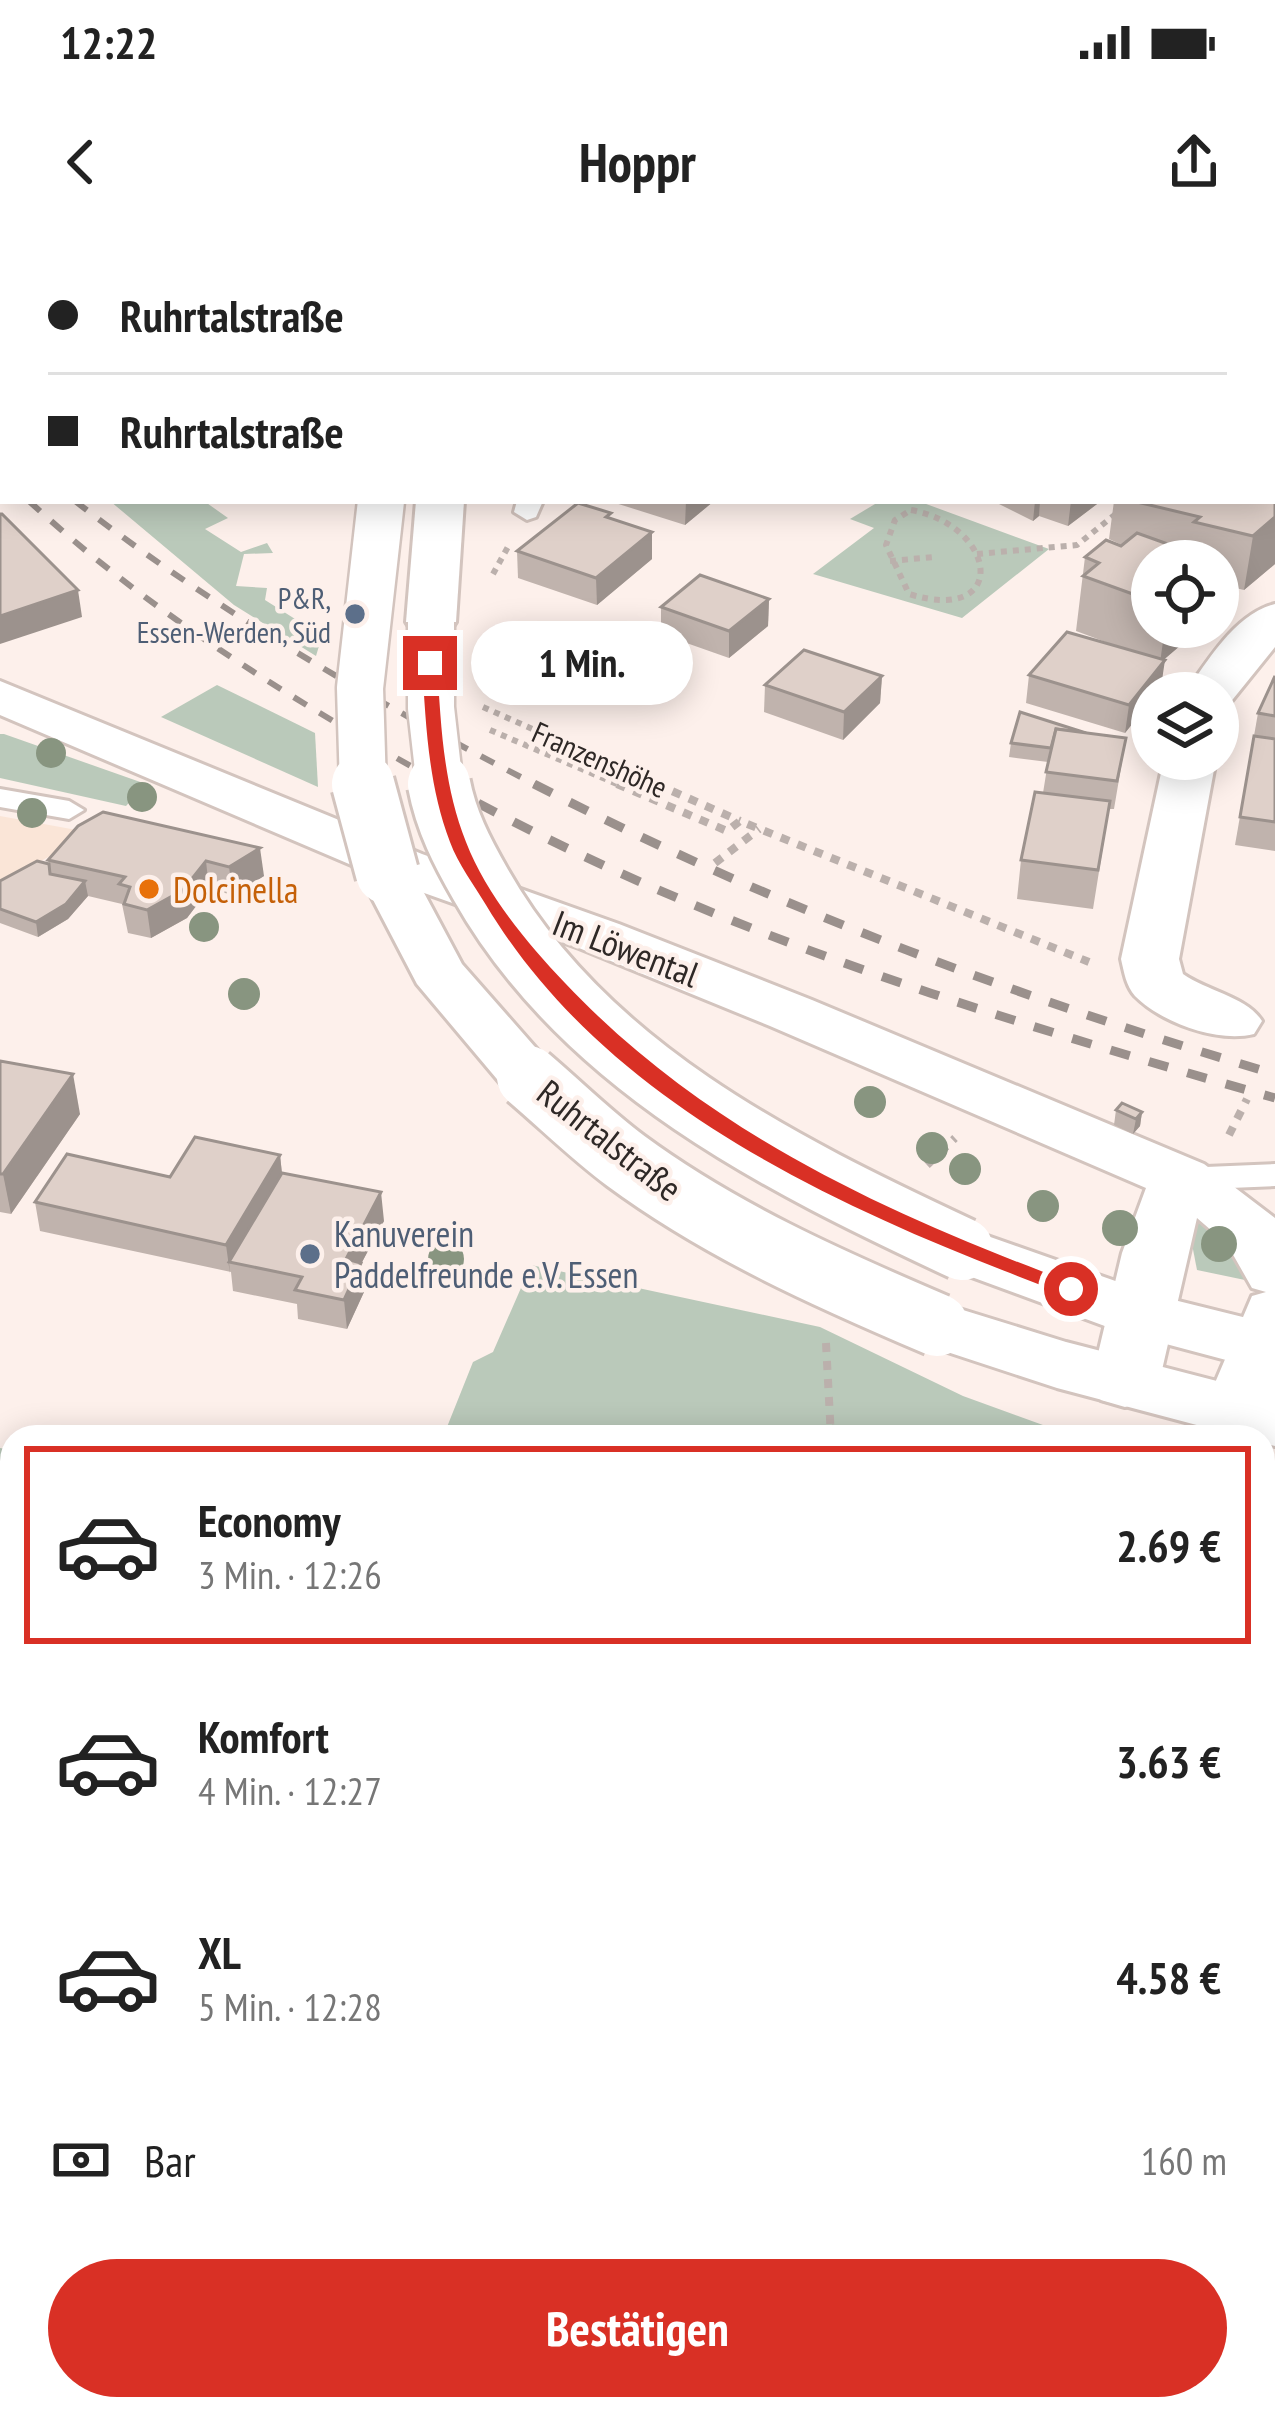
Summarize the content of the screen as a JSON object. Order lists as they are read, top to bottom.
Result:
{
  "streets": {
    "main road": ["Im Löwental", "Ruhrtalstraße"],
    "path": ["Franzenshöhe"]
  },
  "places": ["P&R, Essen-Werden, Süd", "Dolcinella", "Kanuverein Paddelfreunde e.V. Essen"],
  "page": {
    "status": "12:22",
    "header": "Hoppr",
    "banner": ["Ruhrtalstraße", "Ruhrtalstraße"],
    "bubble": "1 Min.",
    "list": [
      {
        "name": "Economy",
        "note": "3 Min. · 12:26",
        "value": "2.69 €"
      },
      {
        "name": "Komfort",
        "note": "4 Min. · 12:27",
        "value": "3.63 €"
      },
      {
        "name": "XL",
        "note": "5 Min. · 12:28",
        "value": "4.58 €"
      }
    ],
    "pay": ["Bar", "160 m"],
    "buttons": "Bestätigen"
  }
}
